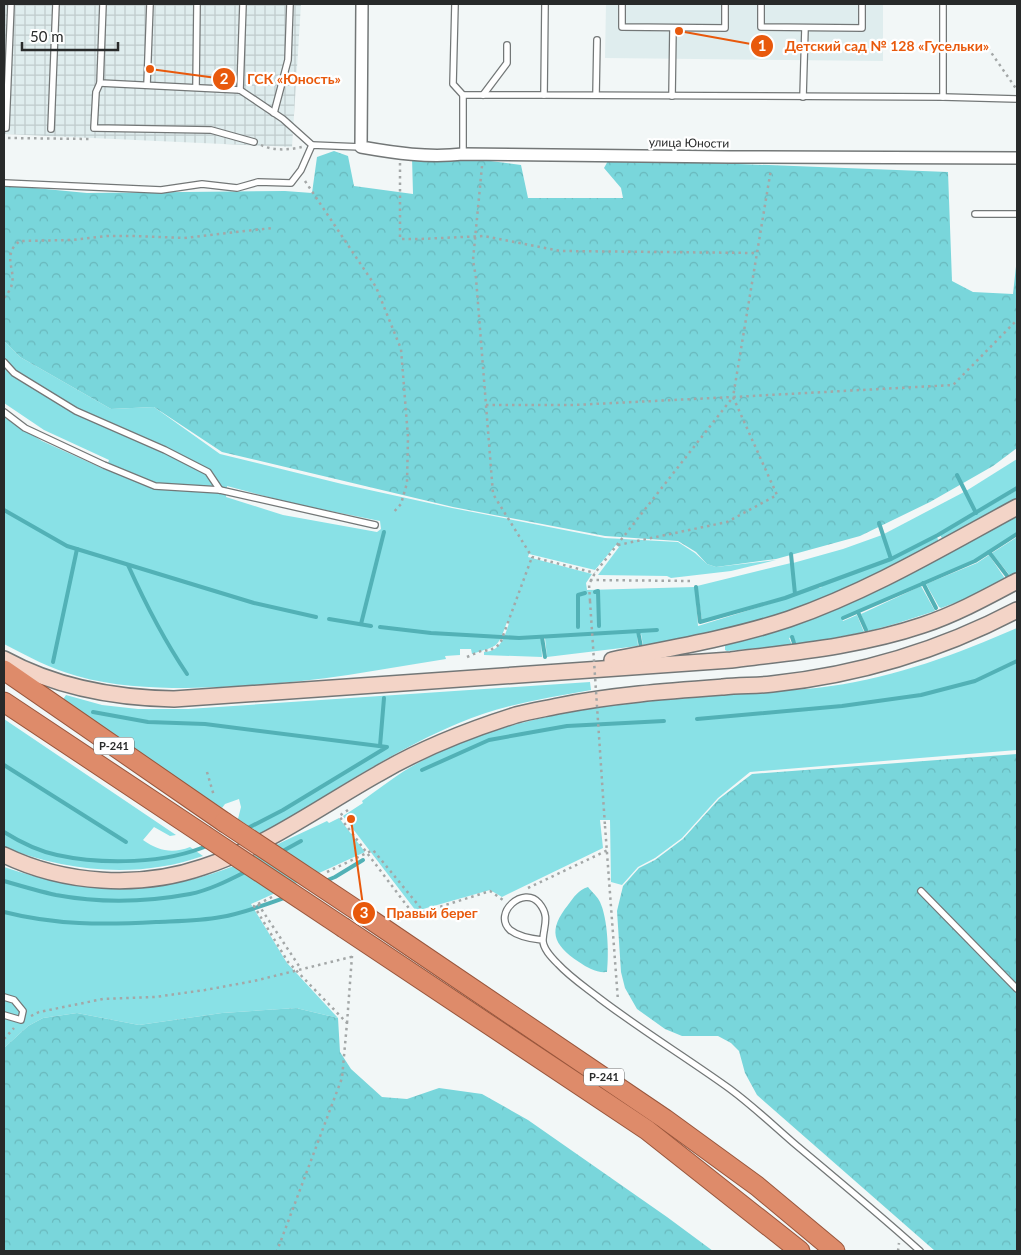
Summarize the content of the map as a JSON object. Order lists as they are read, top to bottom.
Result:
{
  "streets": {
    "highway": ["Р-241"],
    "street": ["улица Юности"]
  },
  "places": ["Детский сад № 128 «Гусельки»", "ГСК «Юность»", "Правый берег"],
  "scale_bar": "50 m"
}
